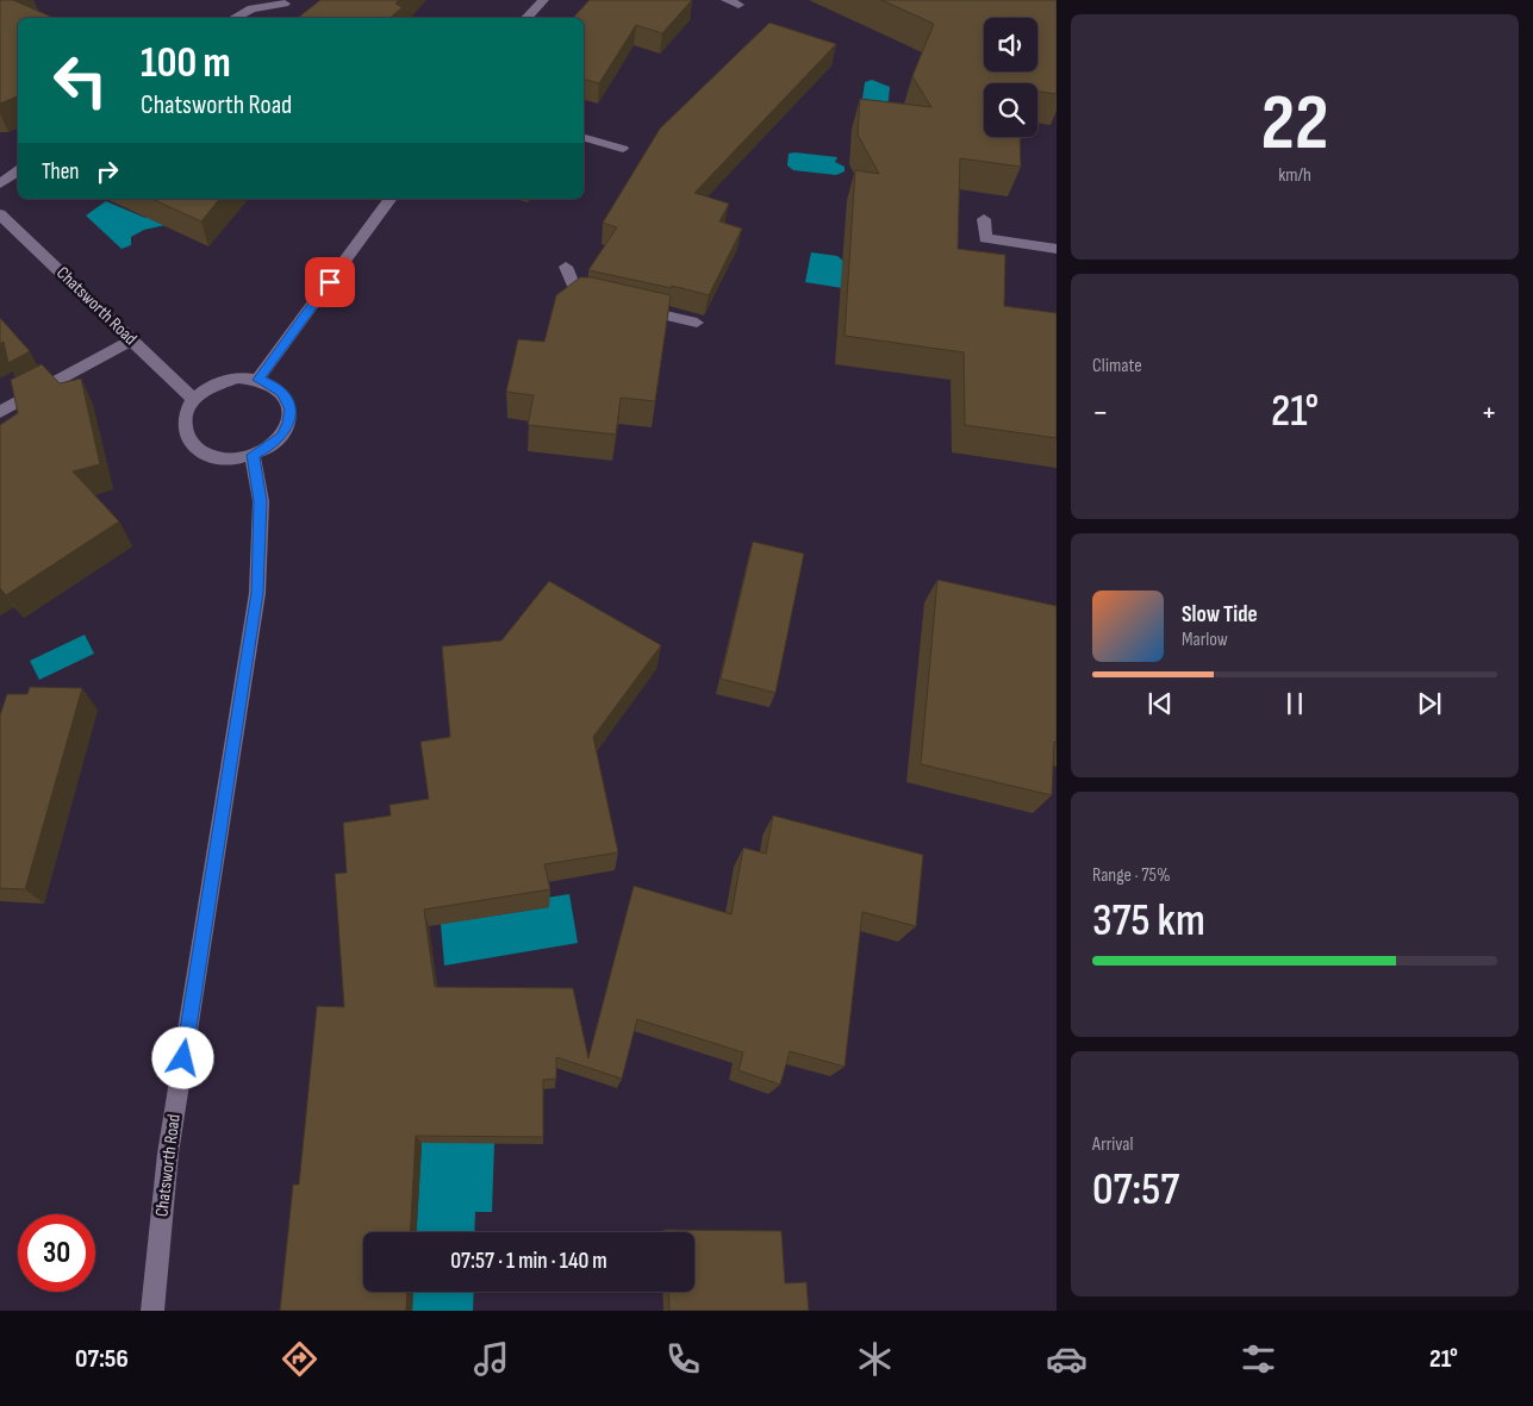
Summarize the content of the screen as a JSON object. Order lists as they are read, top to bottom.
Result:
{
  "streets": {
    "street": ["Chatsworth Road"]
  },
  "page": {
    "tile": [
      ["22", "km/h"],
      "Climate",
      ["Range · 75%", "375 km"],
      ["Arrival", "07:57"]
    ],
    "turn": ["100 m", "Chatsworth Road"],
    "then": "Then",
    "heat": ["−", "21°", "+"],
    "song": ["Slow Tide", "Marlow"],
    "limit": "30",
    "trip": "07:57 · 1 min · 140 m",
    "tabs": ["07:56", "21°"]
  }
}
